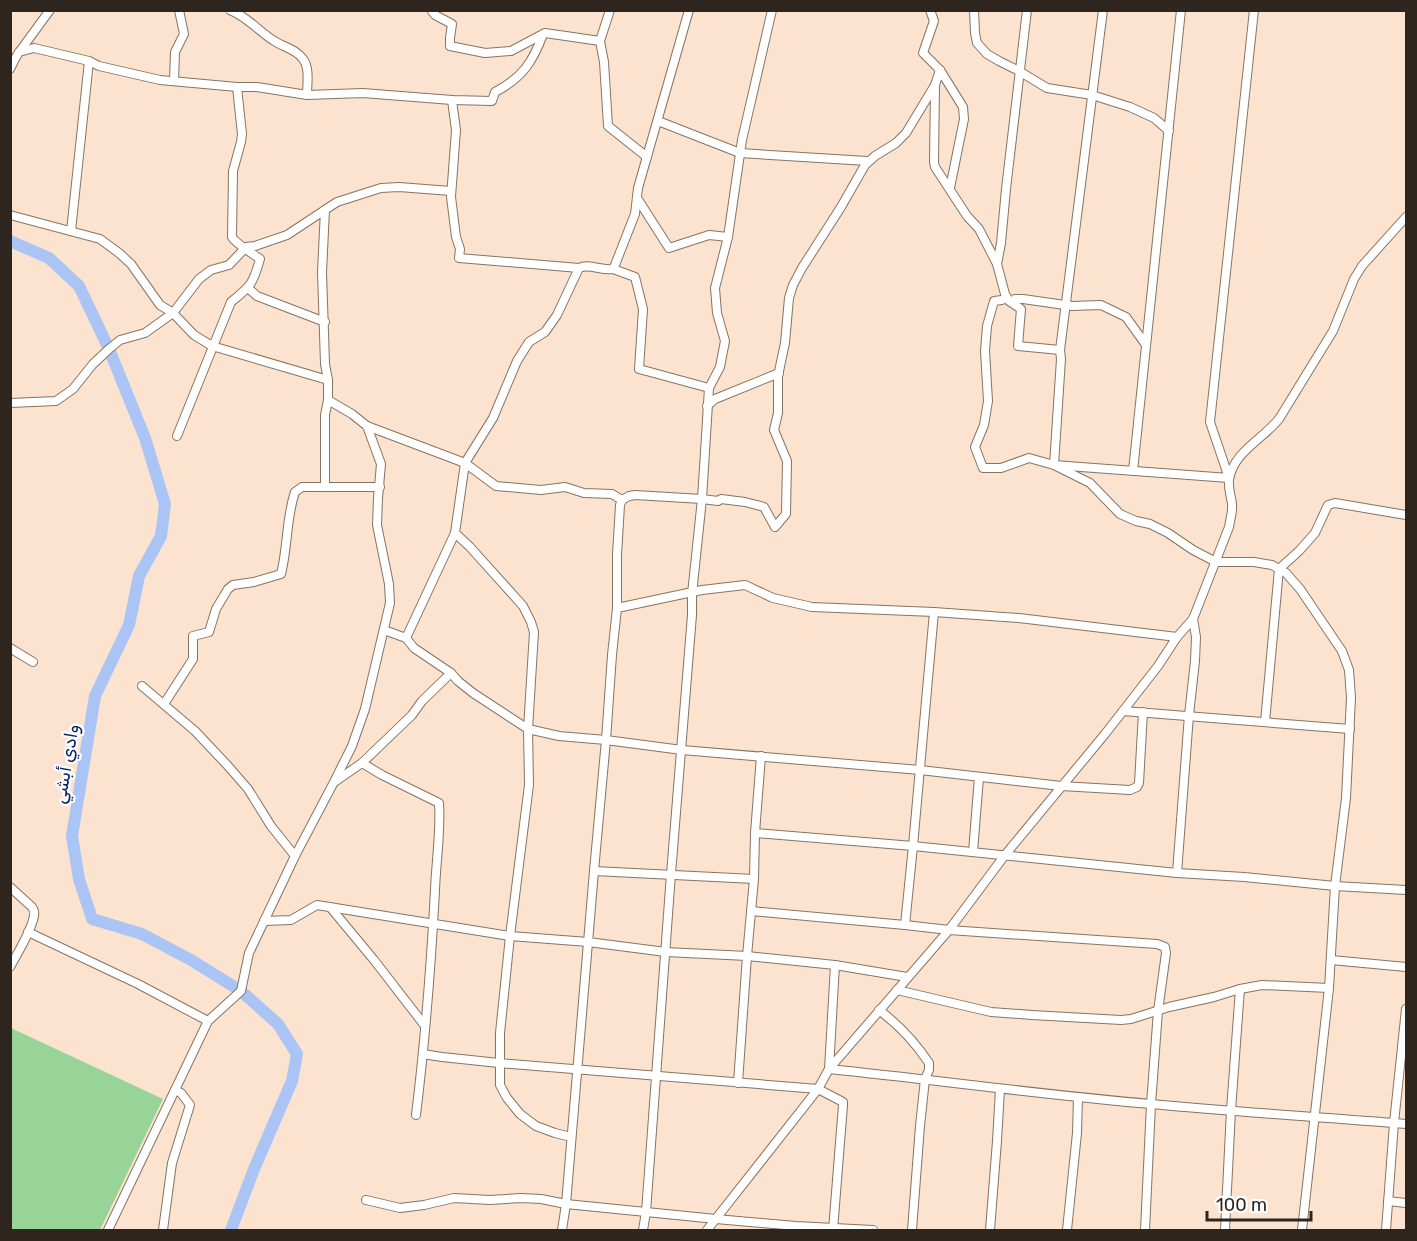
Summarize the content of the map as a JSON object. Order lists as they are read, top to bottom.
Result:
{
  "water": ["وادي أبشي"],
  "scale_bar": "100 m"
}
